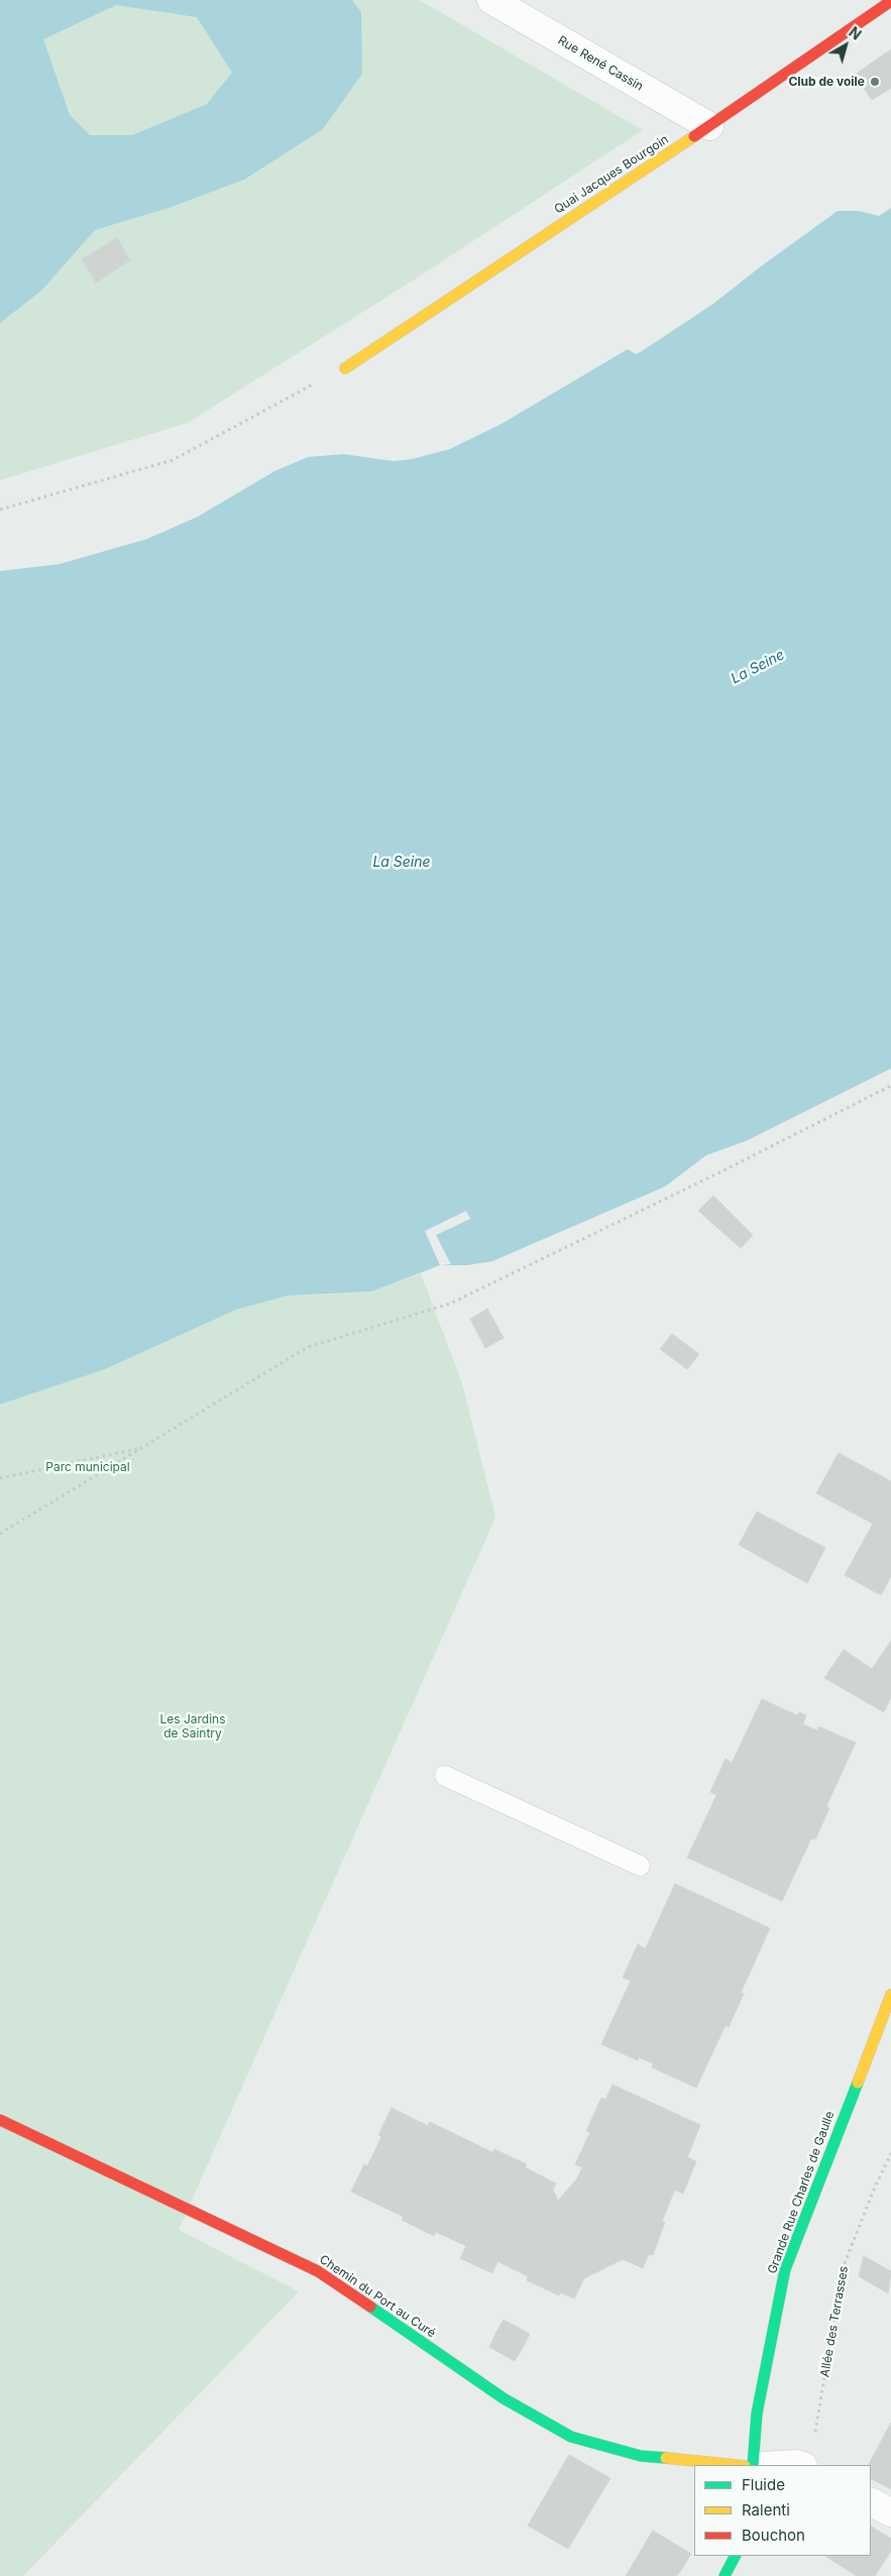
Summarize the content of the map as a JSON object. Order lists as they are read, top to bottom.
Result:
{
  "streets": {
    "street": [
      "Rue René Cassin",
      "Quai Jacques Bourgoin",
      "Grande Rue Charles de Gaulle",
      "Chemin du Port au Curé"
    ],
    "path": ["Allée des Terrasses"]
  },
  "crossings": [
    ["Rue René Cassin", "Quai Jacques Bourgoin"]
  ],
  "water": ["La Seine"],
  "parks": ["Parc municipal", "Les Jardins de Saintry"],
  "places": ["Club de voile"],
  "legend": ["Fluide", "Ralenti", "Bouchon"],
  "north": "top right"
}
